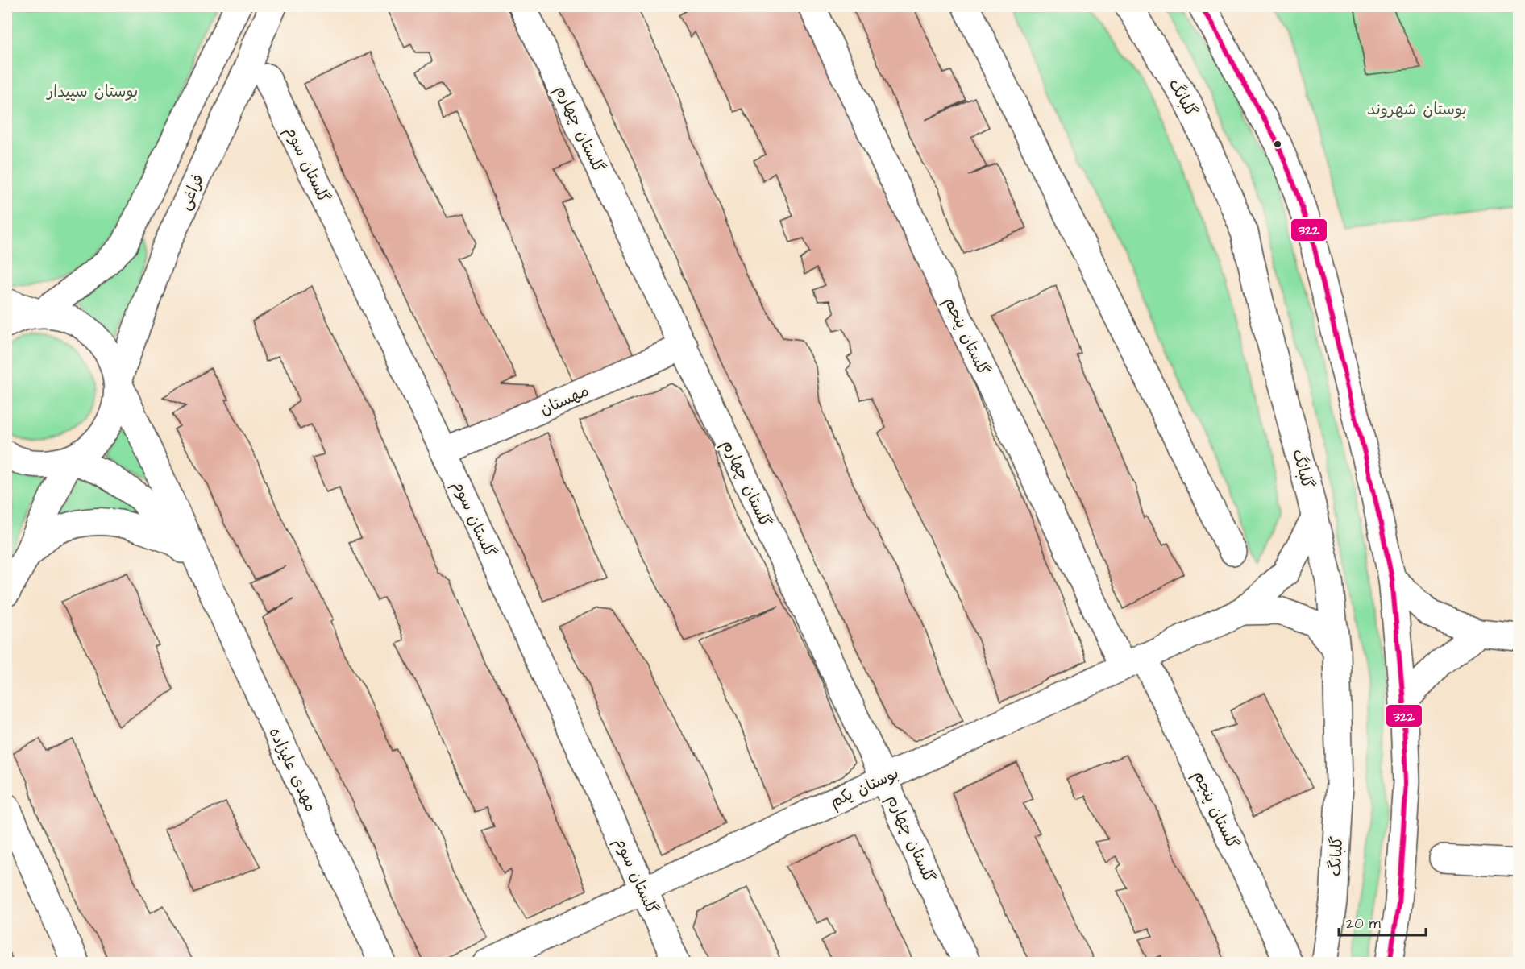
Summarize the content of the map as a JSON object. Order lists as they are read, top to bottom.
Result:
{
  "streets": {
    "street": [
      "گلبانگ",
      "گلستان چهارم",
      "گلستان سوم",
      "فراغی",
      "گلستان پنجم",
      "مهستان",
      "مهدی علیزاده",
      "بوستان یکم"
    ]
  },
  "crossings": [
    ["گلبانگ", "بوستان یکم"],
    ["گلستان چهارم", "مهستان"],
    ["گلستان چهارم", "بوستان یکم"],
    ["گلستان سوم", "مهستان"],
    ["گلستان سوم", "بوستان یکم"],
    ["فراغی", "مهدی علیزاده"],
    ["گلستان پنجم", "بوستان یکم"]
  ],
  "parks": ["بوستان سپیدار", "بوستان شهروند"],
  "lines": ["transit line 322"],
  "scale_bar": "20 m"
}
